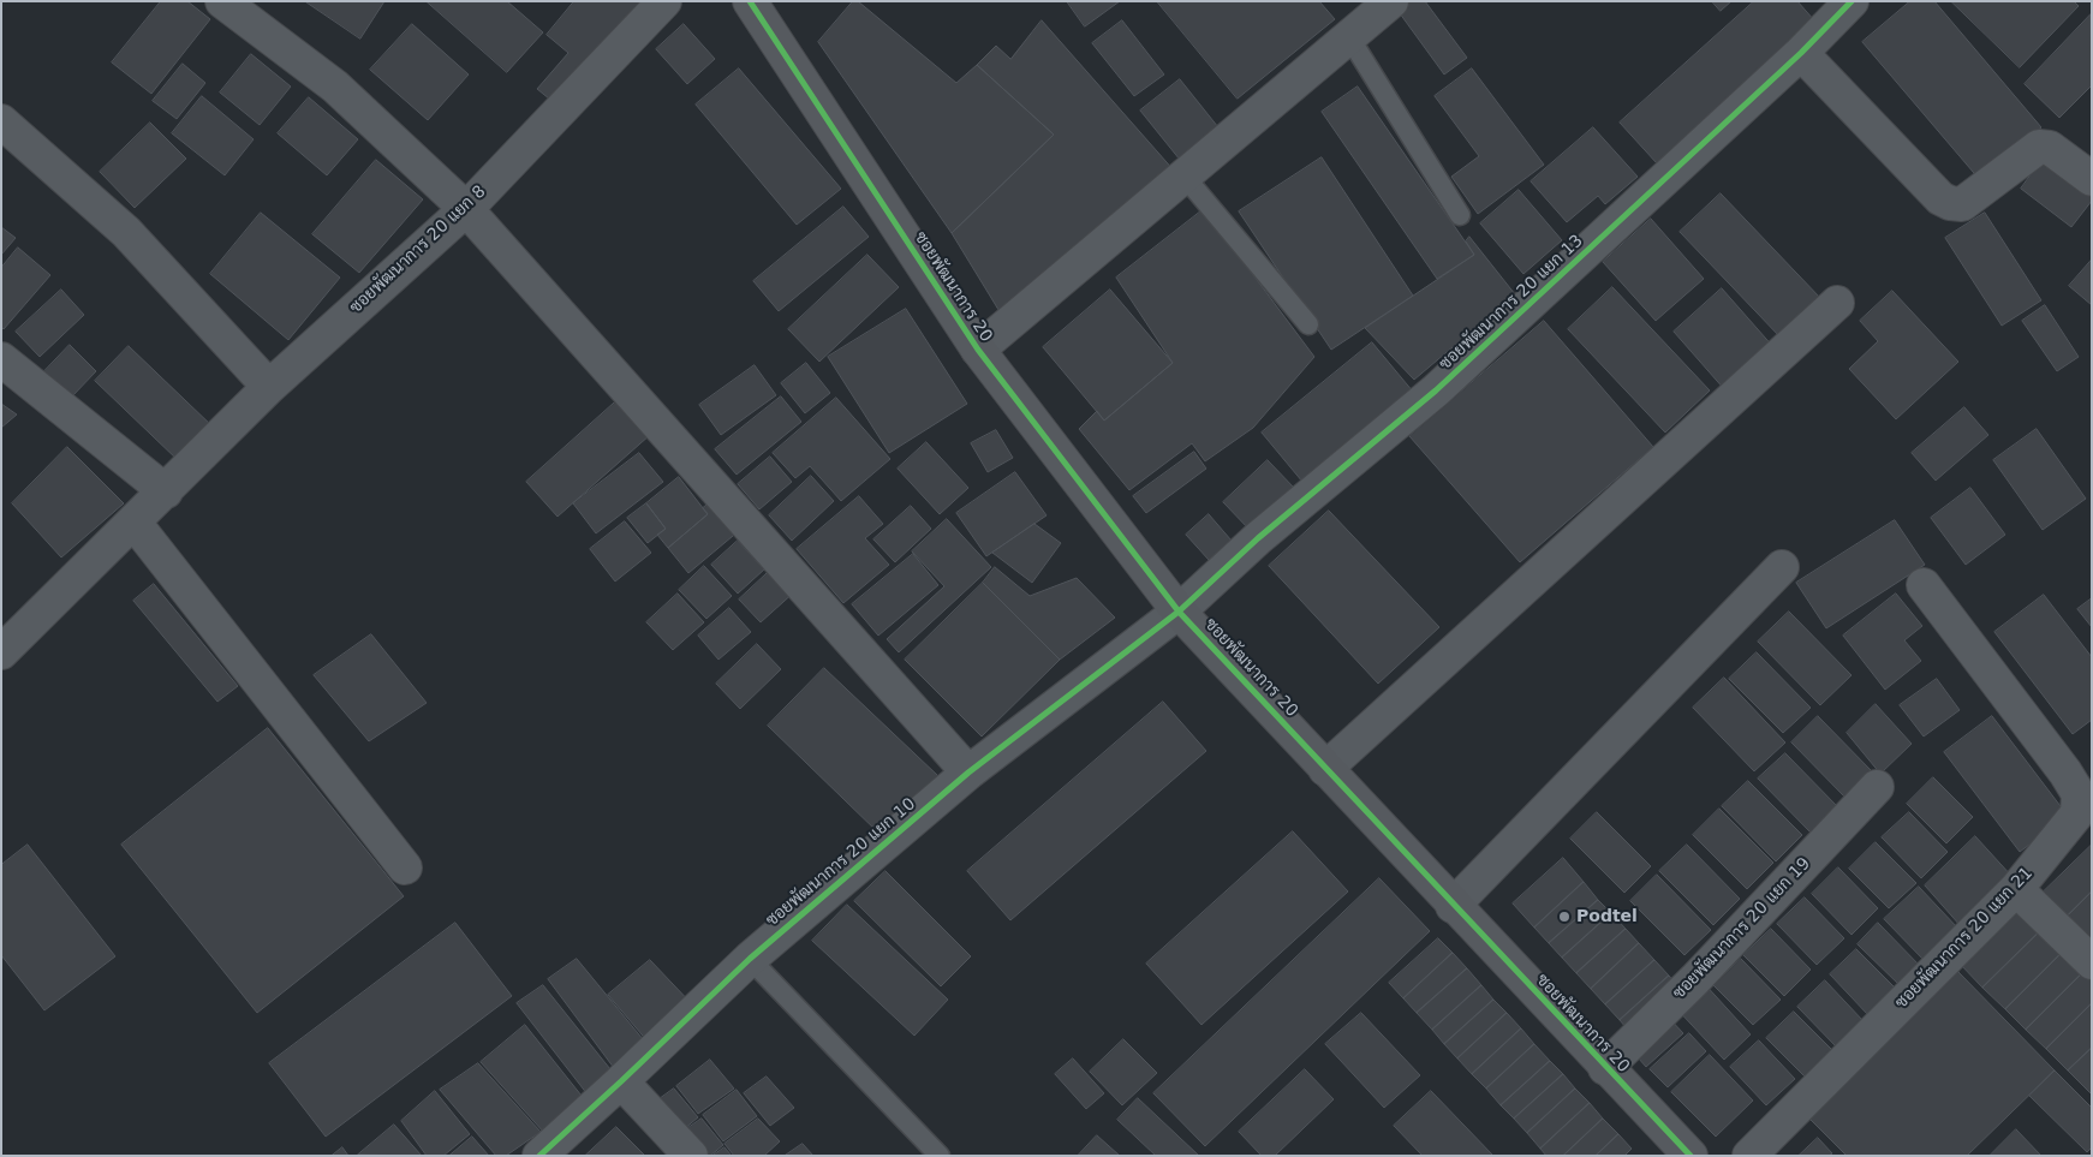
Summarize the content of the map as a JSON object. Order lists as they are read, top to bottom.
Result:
{
  "streets": {
    "street": [
      "ซอยพัฒนาการ 20 แยก 8",
      "ซอยพัฒนาการ 20",
      "ซอยพัฒนาการ 20 แยก 13",
      "ซอยพัฒนาการ 20 แยก 10",
      "ซอยพัฒนาการ 20 แยก 19",
      "ซอยพัฒนาการ 20 แยก 21"
    ]
  },
  "crossings": [
    ["ซอยพัฒนาการ 20", "ซอยพัฒนาการ 20 แยก 13"],
    ["ซอยพัฒนาการ 20", "ซอยพัฒนาการ 20 แยก 10"],
    ["ซอยพัฒนาการ 20", "ซอยพัฒนาการ 20 แยก 19"],
    ["ซอยพัฒนาการ 20 แยก 13", "ซอยพัฒนาการ 20 แยก 10"]
  ],
  "places": ["Podtel"]
}
